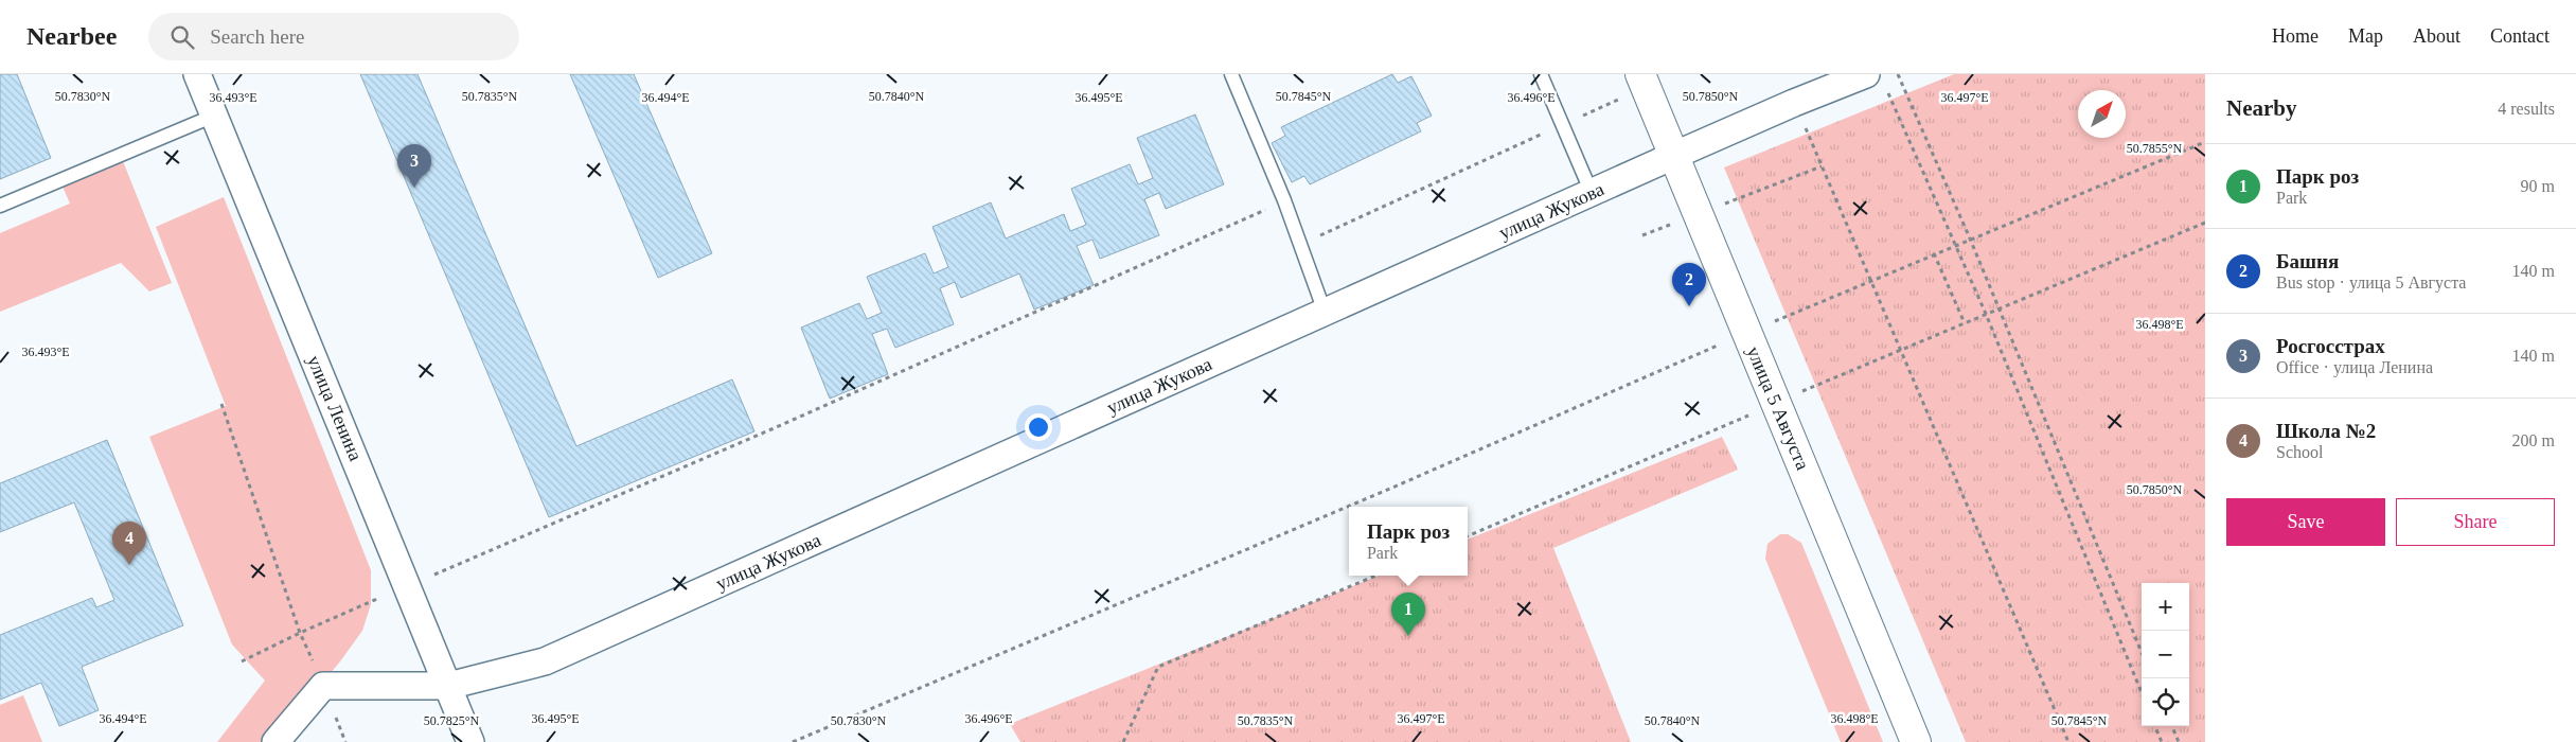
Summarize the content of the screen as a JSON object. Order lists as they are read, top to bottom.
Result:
{
  "streets": {
    "street": ["улица Жукова", "улица Ленина", "улица 5 Августа"]
  },
  "crossings": [
    ["улица Жукова", "улица Ленина"],
    ["улица Жукова", "улица 5 Августа"]
  ],
  "north": "top right",
  "page": {
    "header": "Nearbee",
    "search": "Search here",
    "nav": [
      "Home",
      "Map",
      "About",
      "Contact"
    ],
    "heading": ["Nearby", "4 results"],
    "list": [
      {
        "mark": "1",
        "name": "Парк роз",
        "note": "Park",
        "value": "90 m"
      },
      {
        "mark": "2",
        "name": "Башня",
        "note": "Bus stop · улица 5 Августа",
        "value": "140 m"
      },
      {
        "mark": "3",
        "name": "Росгосстрах",
        "note": "Office · улица Ленина",
        "value": "140 m"
      },
      {
        "mark": "4",
        "name": "Школа №2",
        "note": "School",
        "value": "200 m"
      }
    ],
    "pins": [
      "3",
      "2",
      "4",
      "1"
    ],
    "buttons": ["Save", "Share"],
    "popup": ["Парк роз", "Park"],
    "map_buttons": ["+", "−"]
  },
  "coordinates": [
    "50.7845°N",
    "50.7850°N",
    "50.7830°N",
    "50.7835°N",
    "50.7840°N",
    "36.493°E",
    "36.494°E",
    "36.495°E",
    "36.496°E",
    "36.497°E",
    "50.7855°N",
    "36.498°E",
    "50.7825°N"
  ]
}
